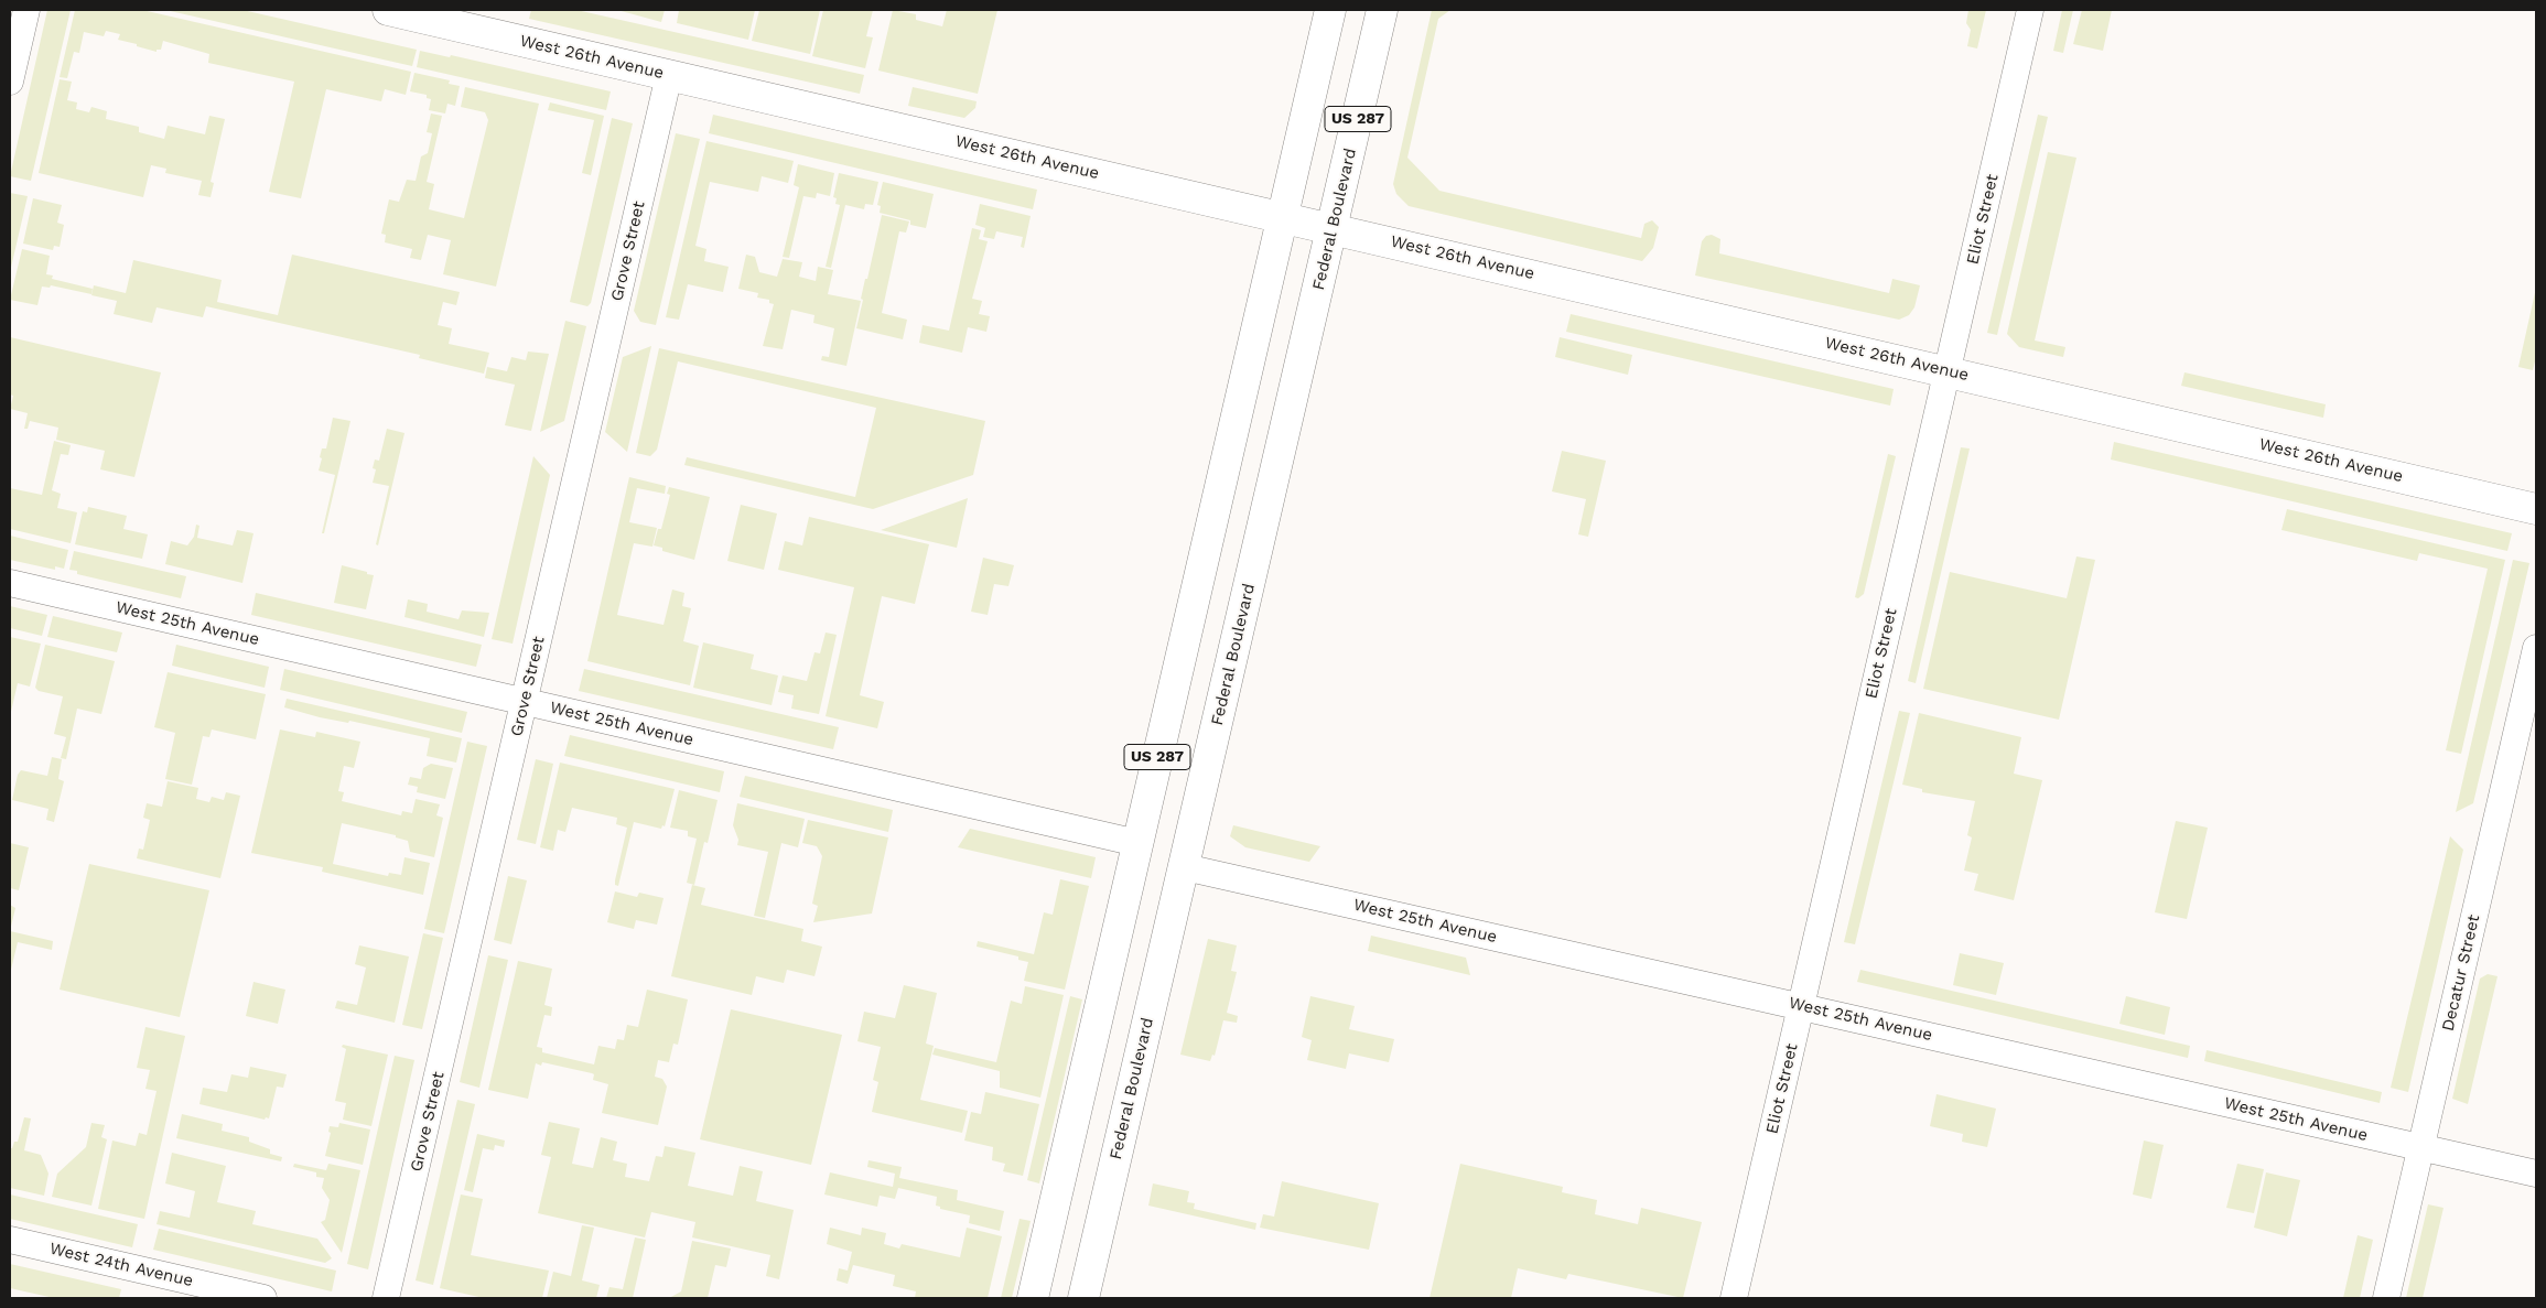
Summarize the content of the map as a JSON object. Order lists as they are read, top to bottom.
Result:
{
  "streets": {
    "main road": ["West 26th Avenue", "US 287", "Federal Boulevard"],
    "street": [
      "Eliot Street",
      "Grove Street",
      "West 25th Avenue",
      "Decatur Street",
      "West 24th Avenue"
    ]
  },
  "crossings": [
    ["West 26th Avenue", "US 287"],
    ["West 26th Avenue", "Federal Boulevard"],
    ["West 26th Avenue", "Eliot Street"],
    ["West 26th Avenue", "Grove Street"],
    ["US 287", "West 25th Avenue"],
    ["Federal Boulevard", "West 25th Avenue"],
    ["Eliot Street", "West 25th Avenue"],
    ["Grove Street", "West 25th Avenue"],
    ["West 25th Avenue", "Decatur Street"]
  ]
}
